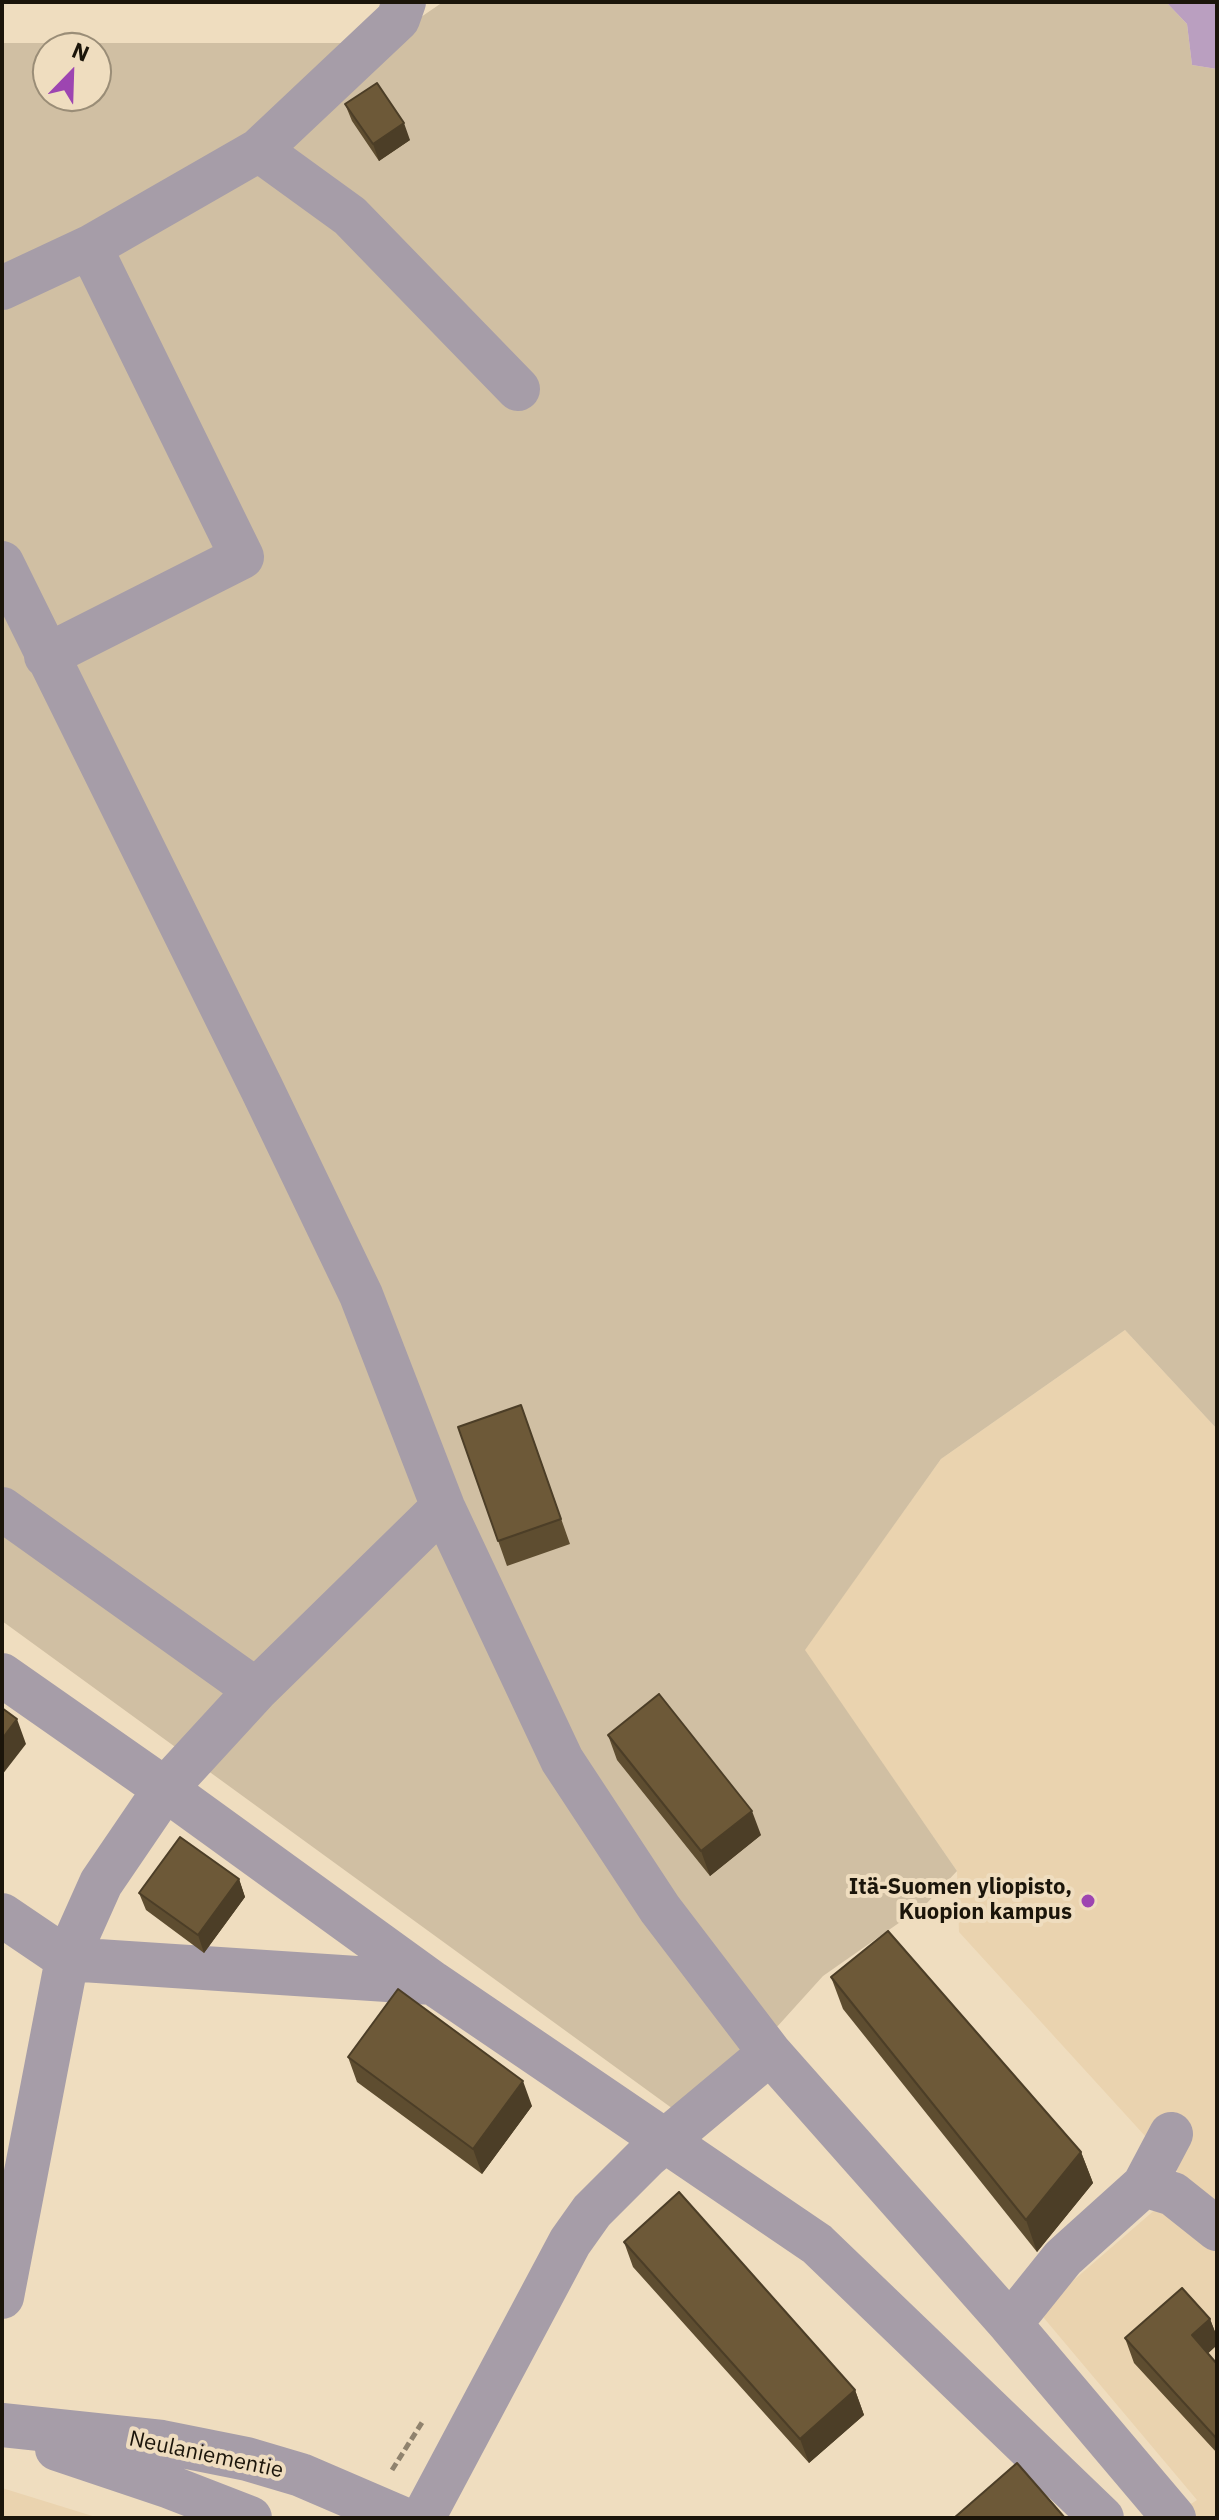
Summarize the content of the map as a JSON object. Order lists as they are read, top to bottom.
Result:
{
  "streets": {
    "street": ["Neulaniementie"]
  },
  "places": ["Itä-Suomen yliopisto, Kuopion kampus"],
  "north": "top right"
}
